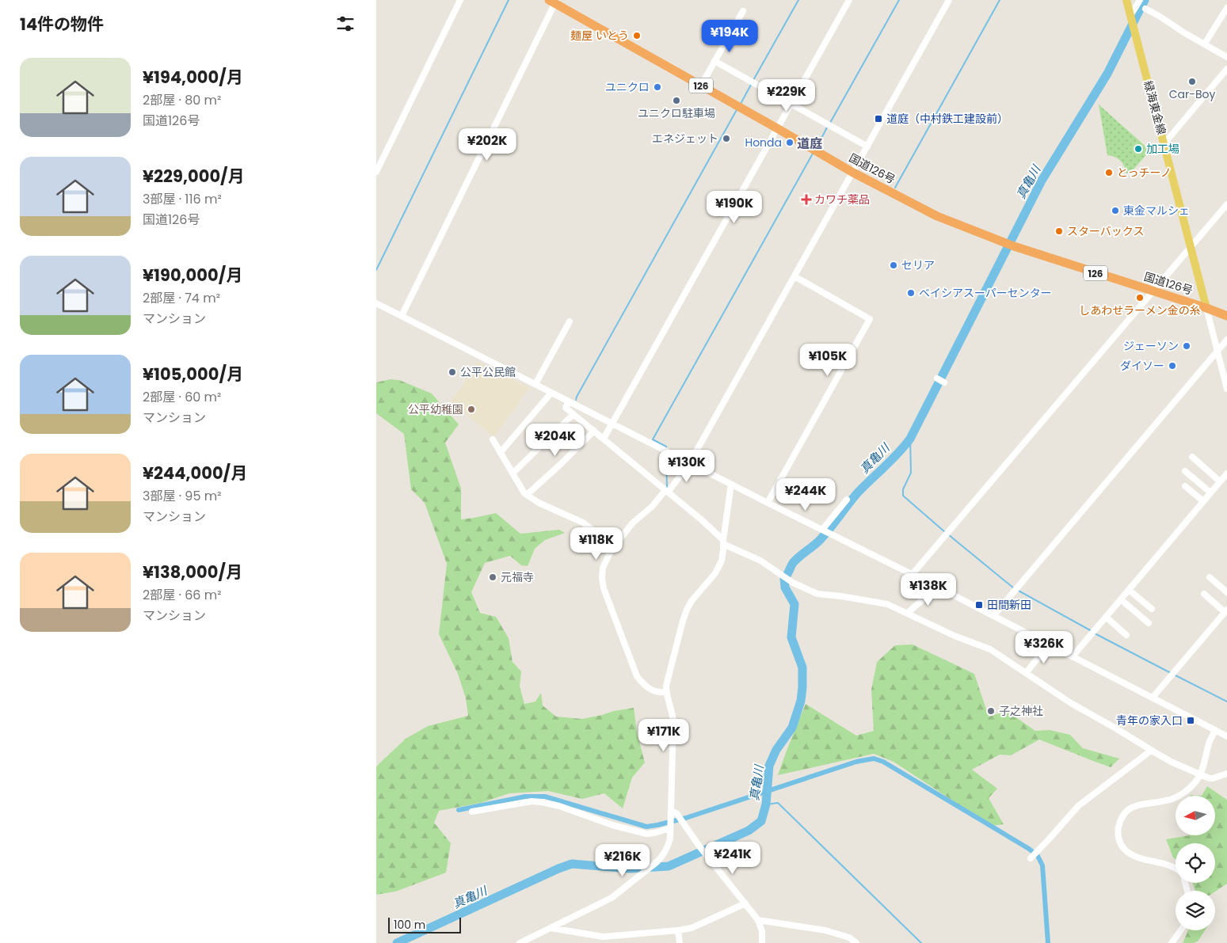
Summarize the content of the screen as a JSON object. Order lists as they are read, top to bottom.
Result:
{
  "streets": {
    "highway": ["126", "国道126号"],
    "main road": ["緑海東金線"]
  },
  "crossings": [
    ["緑海東金線", "国道126号"]
  ],
  "districts": ["道庭"],
  "water": ["真亀川"],
  "places": {
    "other": [
      "麺屋 いとう",
      "Car-Boy",
      "ユニクロ",
      "ユニクロ駐車場",
      "エネジェット",
      "Honda",
      "加工場",
      "とっチーノ",
      "東金マルシェ",
      "スターバックス",
      "セリア",
      "ベイシアスーパーセンター",
      "しあわせラーメン金の糸",
      "ジェーソン",
      "ダイソー",
      "公平公民館",
      "公平幼稚園",
      "元福寺",
      "子之神社"
    ],
    "transit": ["道庭（中村鉄工建設前）", "田間新田", "青年の家入口"],
    "health": ["カワチ薬品"]
  },
  "scale_bar": "100 m",
  "north": "left",
  "page": {
    "heading": "14件の物件",
    "price": [
      "¥194K",
      "¥229K",
      "¥202K",
      "¥190K",
      "¥105K",
      "¥204K",
      "¥130K",
      "¥244K",
      "¥118K",
      "¥138K",
      "¥326K",
      "¥171K",
      "¥241K",
      "¥216K"
    ],
    "list": [
      {
        "name": "¥194,000/月",
        "note": "2部屋 · 80 m² · 国道126号"
      },
      {
        "name": "¥229,000/月",
        "note": "3部屋 · 116 m² · 国道126号"
      },
      {
        "name": "¥190,000/月",
        "note": "2部屋 · 74 m² · マンション"
      },
      {
        "name": "¥105,000/月",
        "note": "2部屋 · 60 m² · マンション"
      },
      {
        "name": "¥244,000/月",
        "note": "3部屋 · 95 m² · マンション"
      },
      {
        "name": "¥138,000/月",
        "note": "2部屋 · 66 m² · マンション"
      }
    ],
    "scale": "100 m"
  }
}
